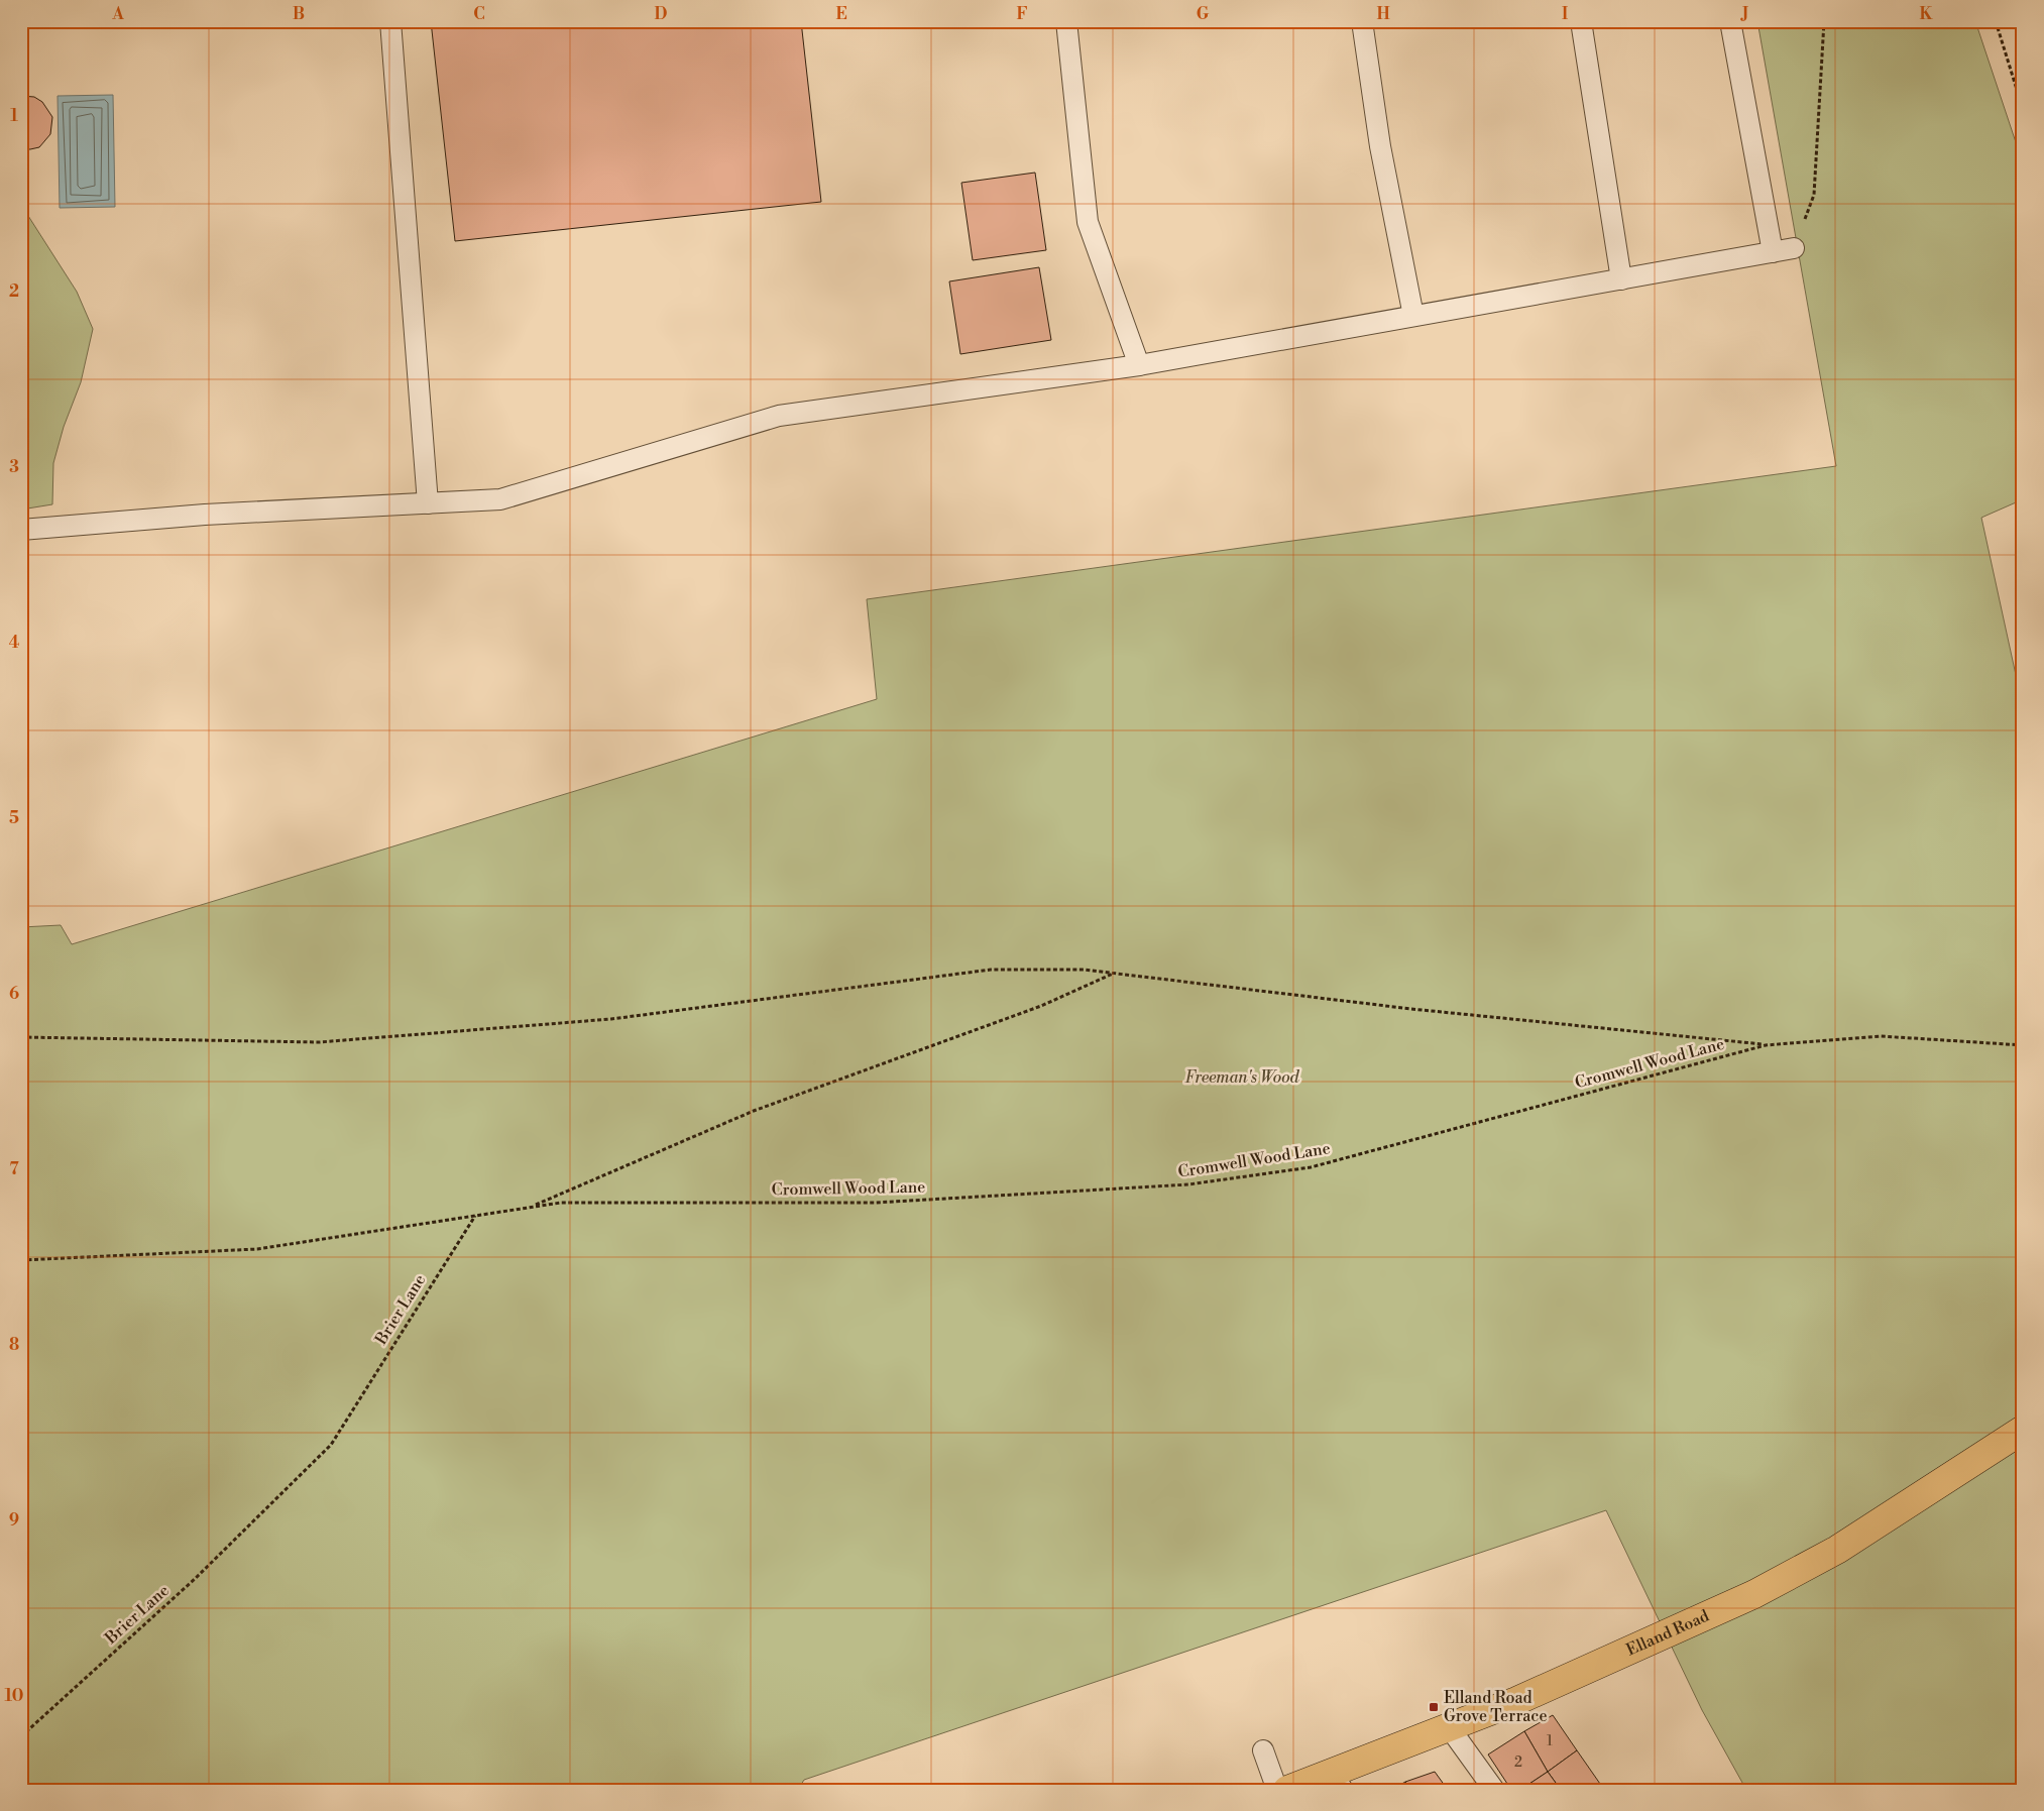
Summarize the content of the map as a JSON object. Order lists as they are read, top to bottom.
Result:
{
  "streets": {
    "main road": ["Elland Road"],
    "path": ["Cromwell Wood Lane", "Brier Lane"]
  },
  "crossings": [
    ["Cromwell Wood Lane", "Brier Lane"]
  ],
  "parks": ["Freeman's Wood"],
  "places": {
    "transit": ["Elland Road Grove Terrace"]
  },
  "house_numbers": ["1", "2"],
  "grid": {
    "columns": [
      "A",
      "B",
      "C",
      "D",
      "E",
      "F",
      "G",
      "H",
      "I",
      "J",
      "K"
    ],
    "rows": [
      "1",
      "2",
      "3",
      "4",
      "5",
      "6",
      "7",
      "8",
      "9",
      "10"
    ]
  }
}
